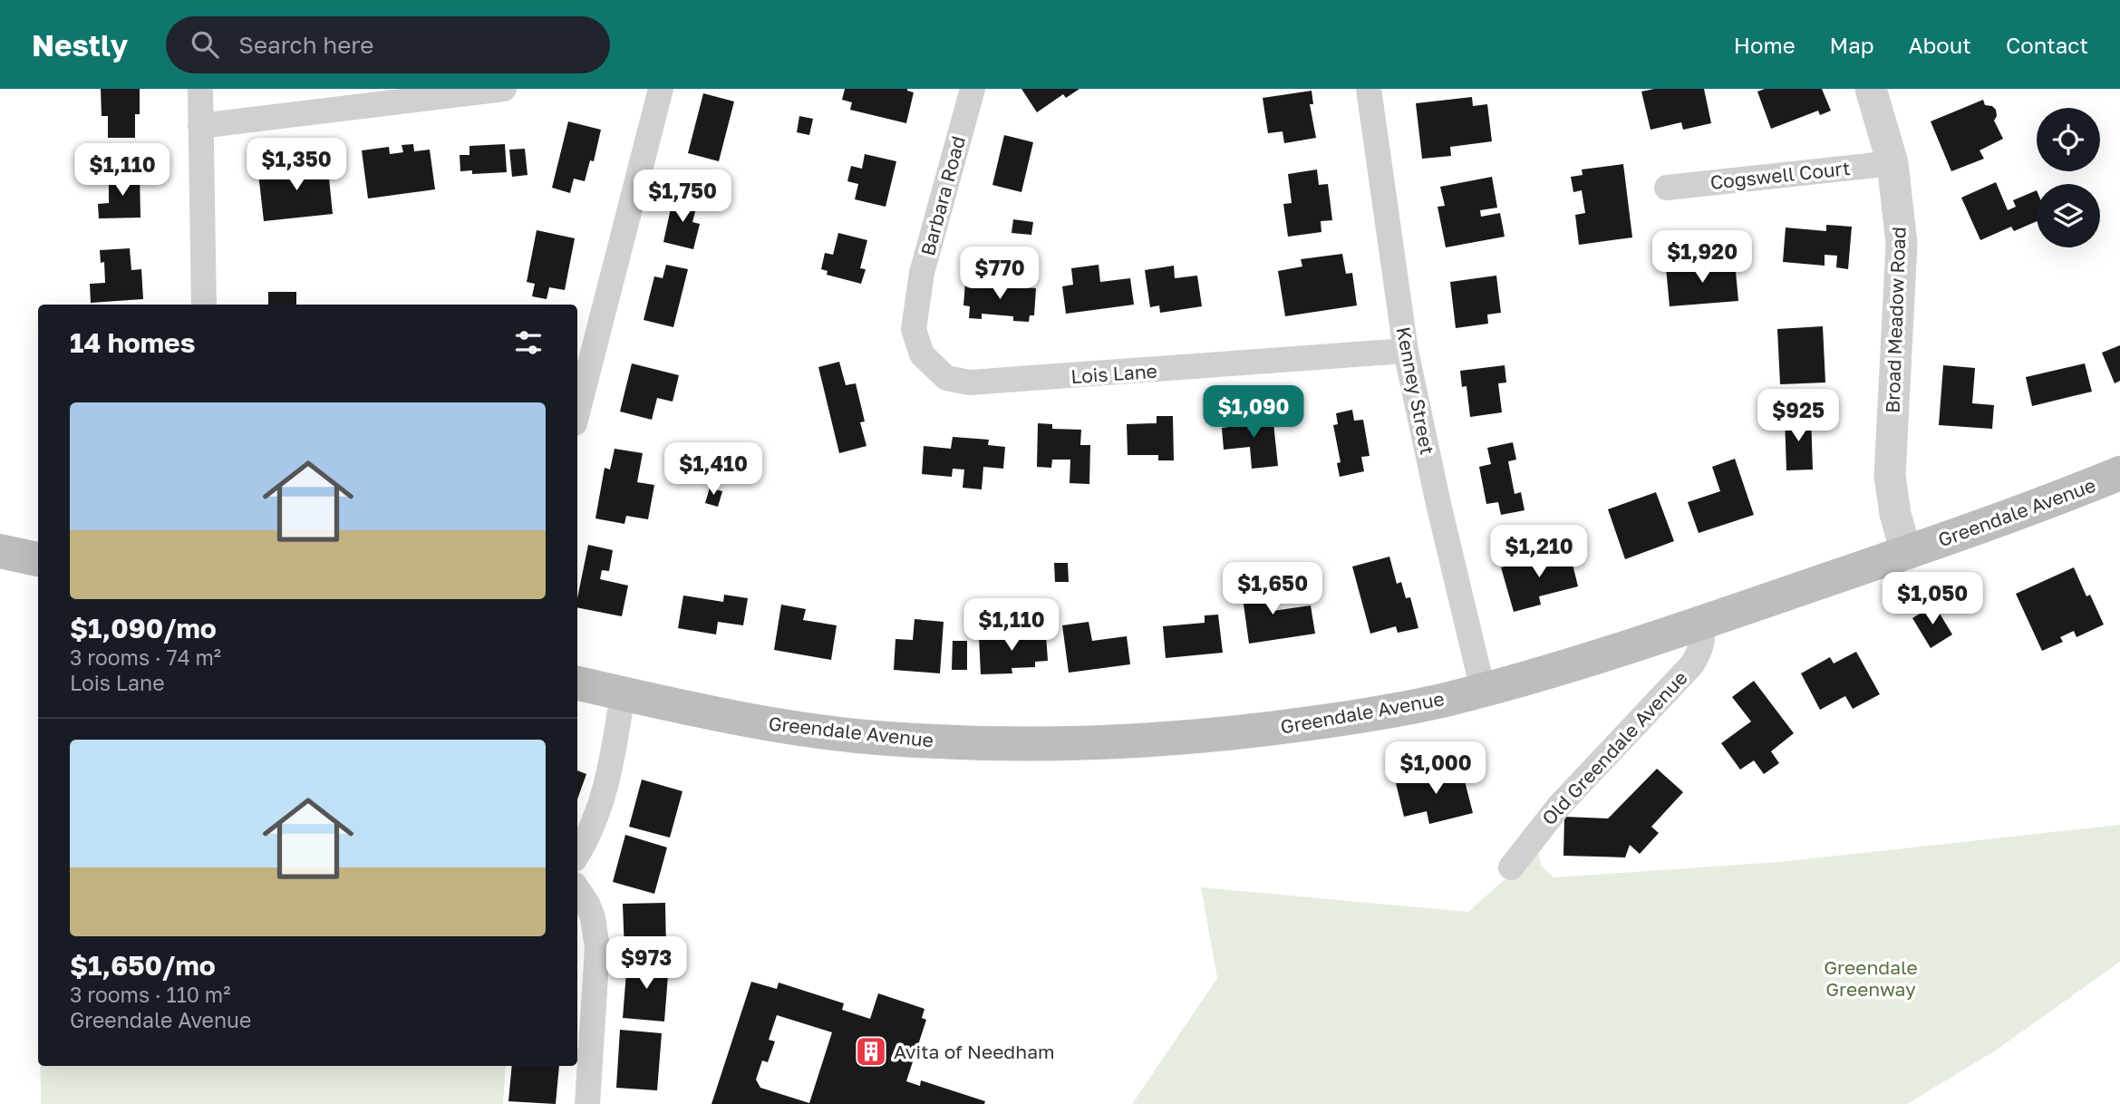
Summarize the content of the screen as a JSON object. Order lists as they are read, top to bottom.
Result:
{
  "streets": {
    "main road": ["Greendale Avenue"],
    "street": [
      "Cogswell Court",
      "Barbara Road",
      "Broad Meadow Road",
      "Lois Lane",
      "Kenney Street",
      "Old Greendale Avenue"
    ]
  },
  "crossings": [
    ["Cogswell Court", "Broad Meadow Road"],
    ["Barbara Road", "Lois Lane"],
    ["Broad Meadow Road", "Greendale Avenue"],
    ["Lois Lane", "Kenney Street"],
    ["Kenney Street", "Greendale Avenue"],
    ["Greendale Avenue", "Old Greendale Avenue"]
  ],
  "parks": ["Greendale Greenway"],
  "places": {
    "building": ["Avita of Needham"]
  },
  "page": {
    "header": "Nestly",
    "search": "Search here",
    "nav": [
      "Home",
      "Map",
      "About",
      "Contact"
    ],
    "price": [
      "$1,350",
      "$1,110",
      "$1,750",
      "$1,920",
      "$770",
      "$1,090",
      "$925",
      "$1,410",
      "$1,210",
      "$1,650",
      "$1,050",
      "$1,110",
      "$1,000",
      "$973"
    ],
    "heading": "14 homes",
    "list": [
      {
        "name": "$1,090/mo",
        "note": "3 rooms · 74 m² · Lois Lane"
      },
      {
        "name": "$1,650/mo",
        "note": "3 rooms · 110 m² · Greendale Avenue"
      }
    ]
  }
}
